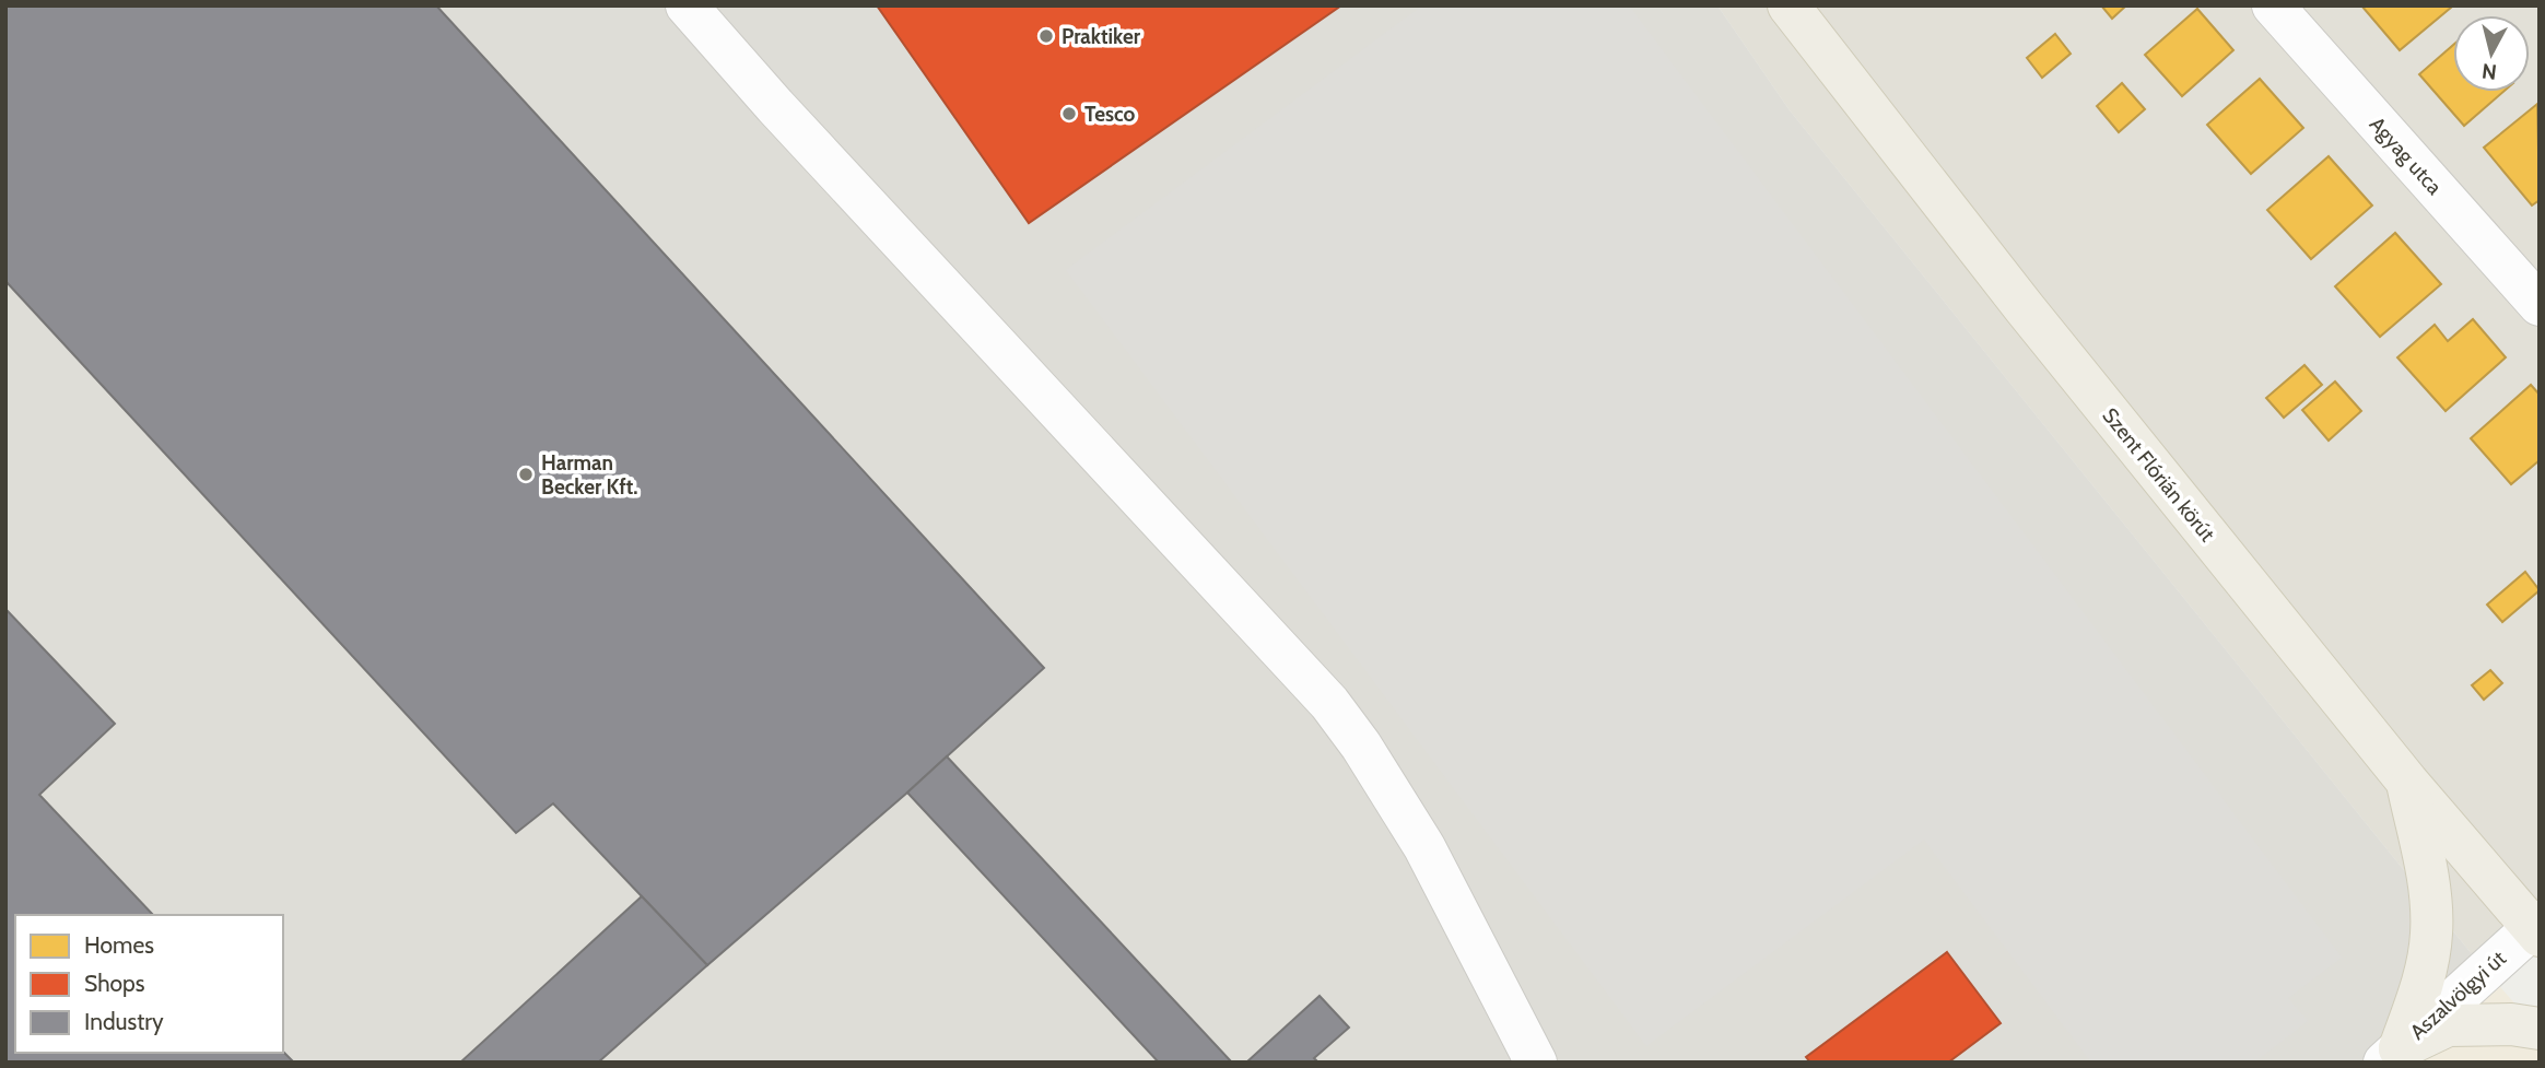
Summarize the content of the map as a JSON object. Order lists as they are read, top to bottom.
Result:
{
  "streets": {
    "main road": ["Szent Flórián körút"],
    "street": ["Agyag utca", "Aszalvölgyi út"]
  },
  "crossings": [
    ["Szent Flórián körút", "Aszalvölgyi út"]
  ],
  "places": ["Praktiker", "Tesco", "Harman Becker Kft."],
  "legend": ["Homes", "Shops", "Industry"],
  "north": "bottom"
}
